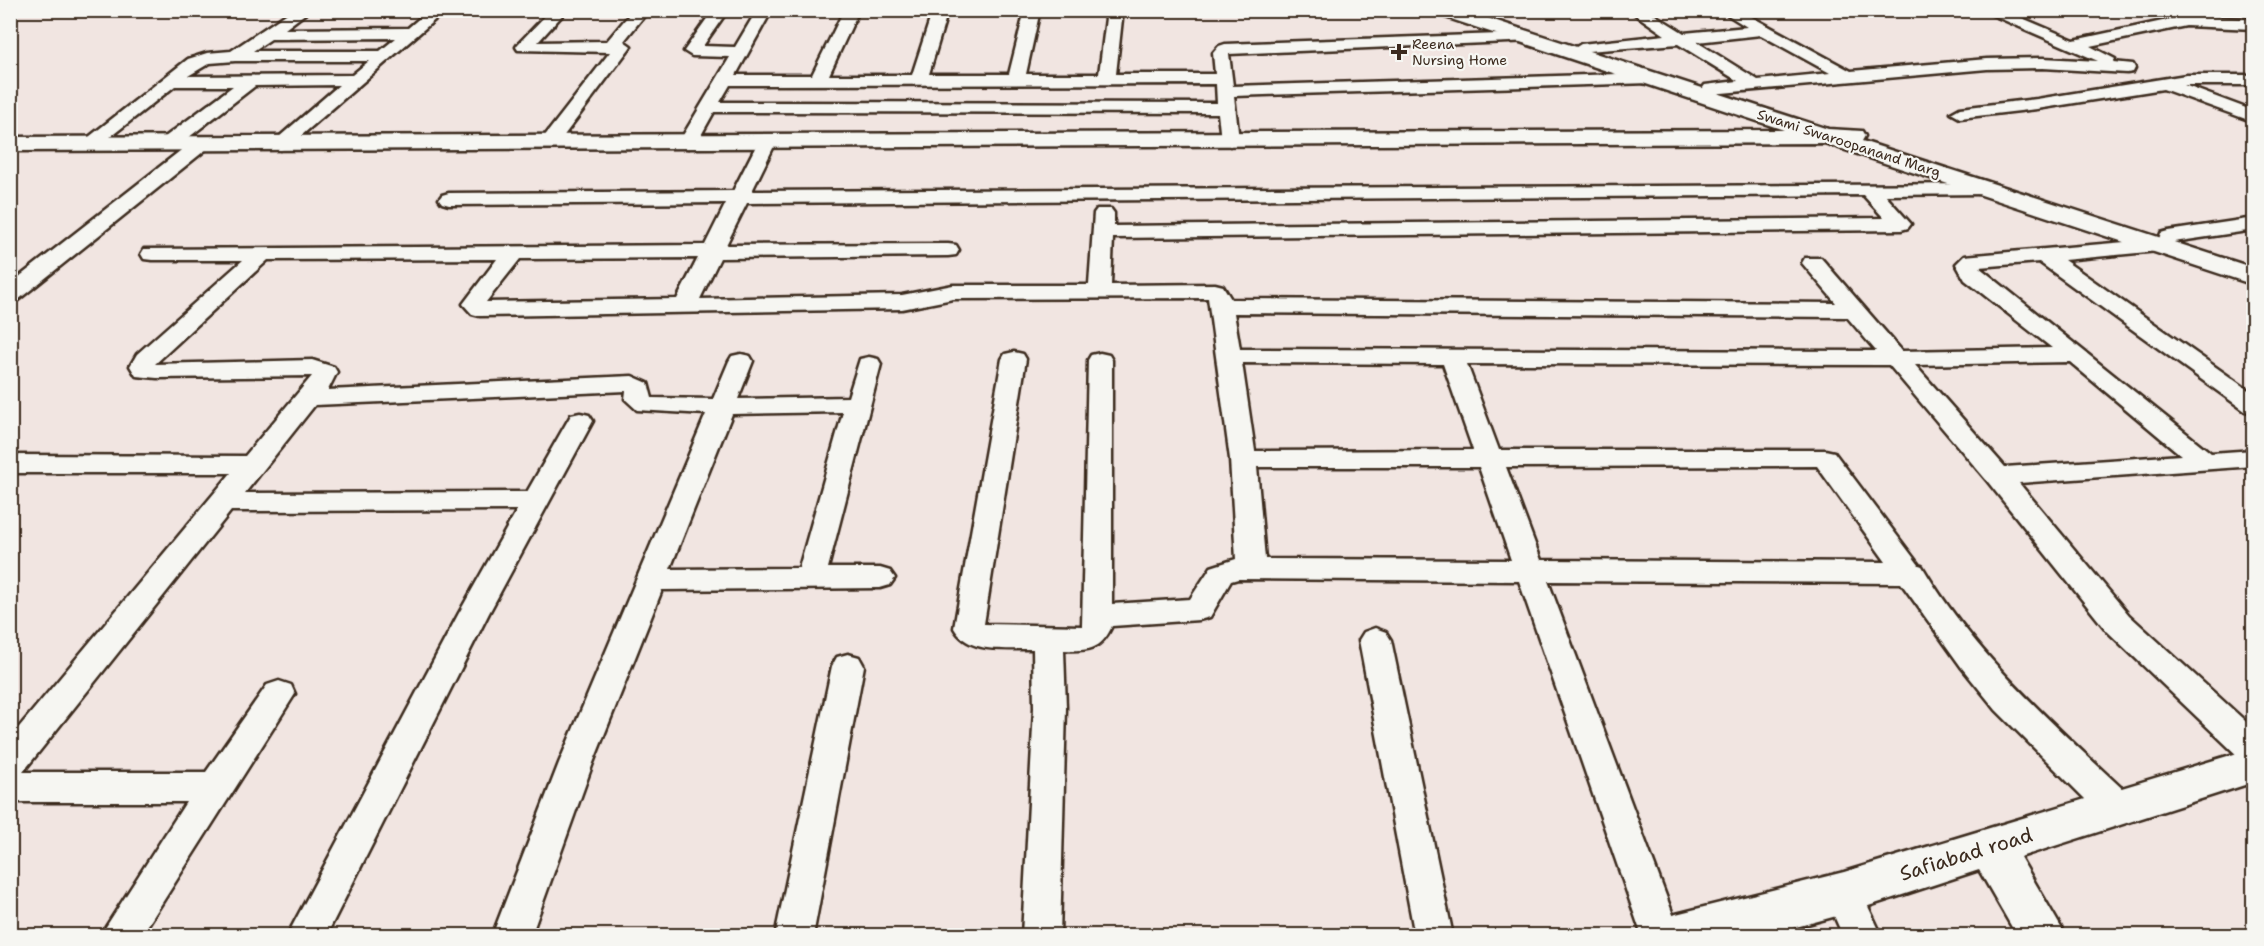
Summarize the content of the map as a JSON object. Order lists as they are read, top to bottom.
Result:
{
  "streets": {
    "street": ["Swami Swaroopanand Marg", "Safiabad road"]
  },
  "places": {
    "health": ["Reena Nursing Home"]
  }
}
